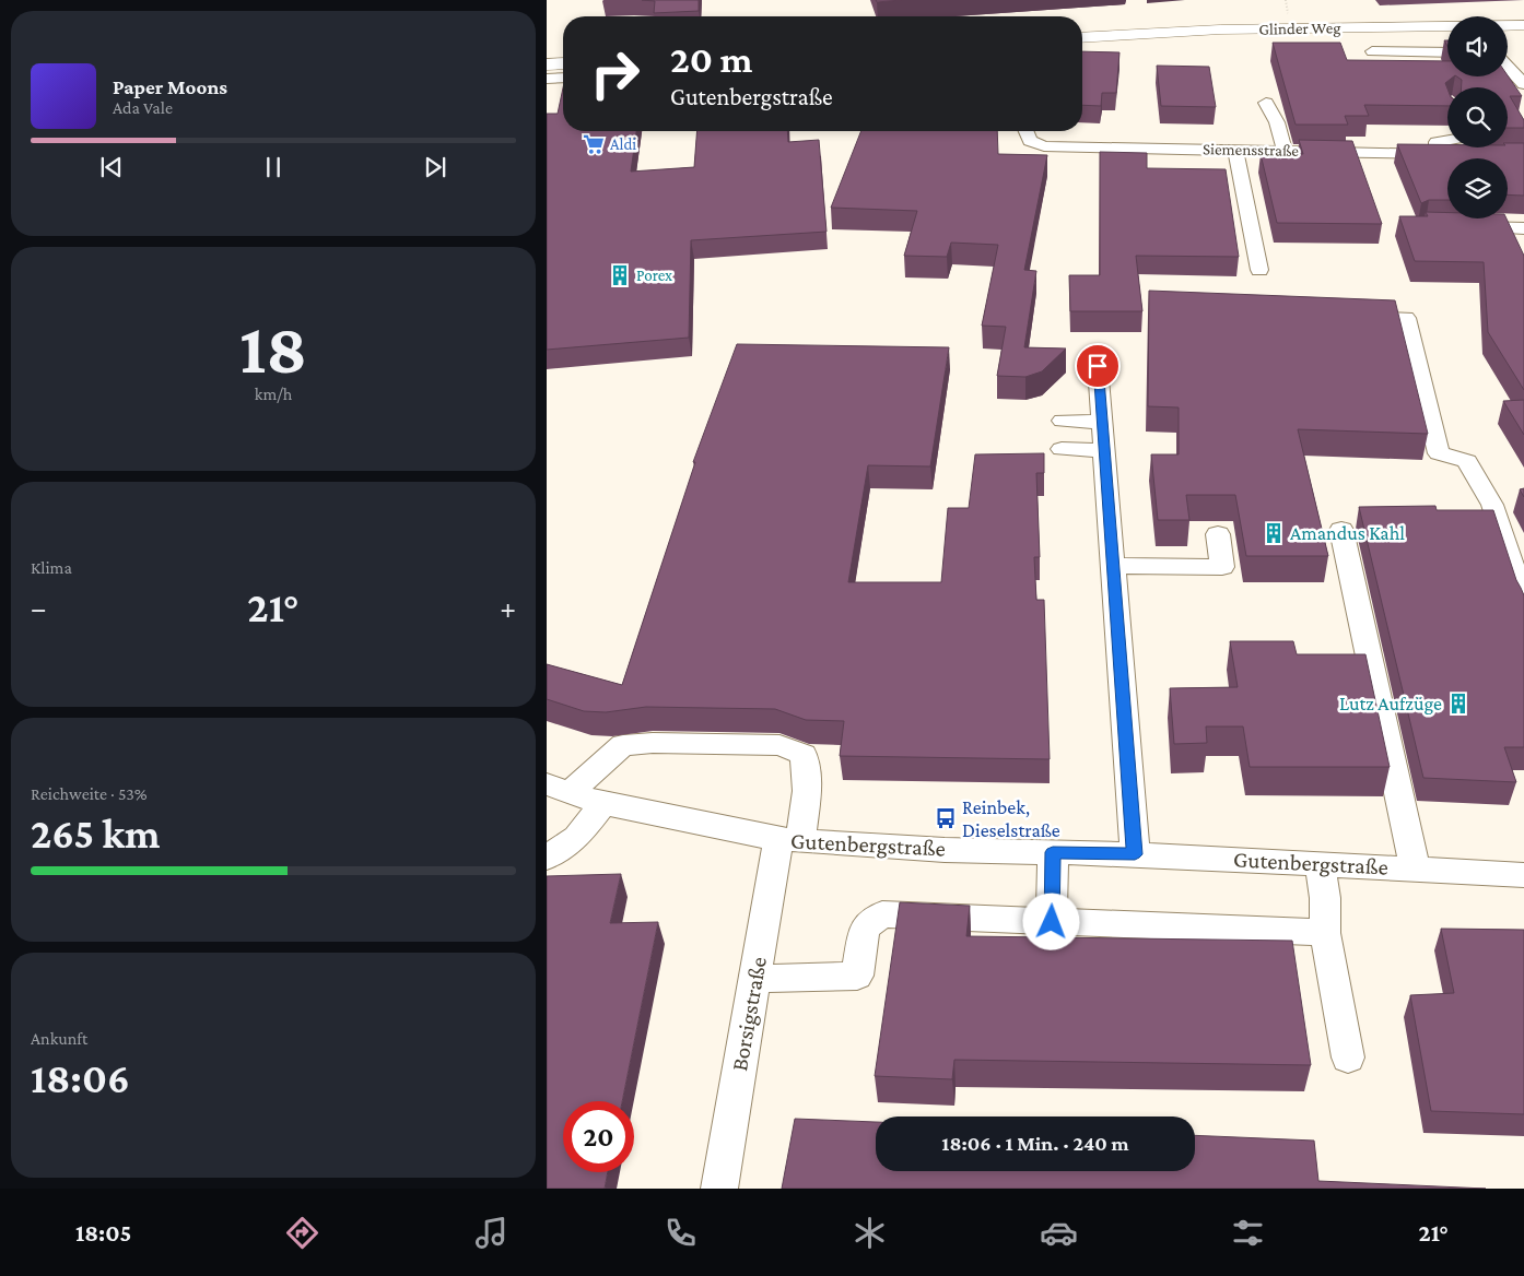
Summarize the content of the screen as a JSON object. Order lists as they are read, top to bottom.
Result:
{
  "streets": {
    "main road": ["Glinder Weg"],
    "street": ["Siemensstraße", "Gutenbergstraße", "Borsigstraße"]
  },
  "crossings": [
    ["Gutenbergstraße", "Borsigstraße"]
  ],
  "places": {
    "supermarket": ["Aldi"],
    "building": ["Porex", "Amandus Kahl", "Lutz Aufzüge"],
    "bus stop": ["Reinbek, Dieselstraße"]
  },
  "page": {
    "turn": ["20 m", "Gutenbergstraße"],
    "song": ["Paper Moons", "Ada Vale"],
    "tile": [
      ["18", "km/h"],
      "Klima",
      ["Reichweite · 53%", "265 km"],
      ["Ankunft", "18:06"]
    ],
    "heat": ["−", "21°", "+"],
    "limit": "20",
    "trip": "18:06 · 1 Min. · 240 m",
    "tabs": ["18:05", "21°"]
  }
}
